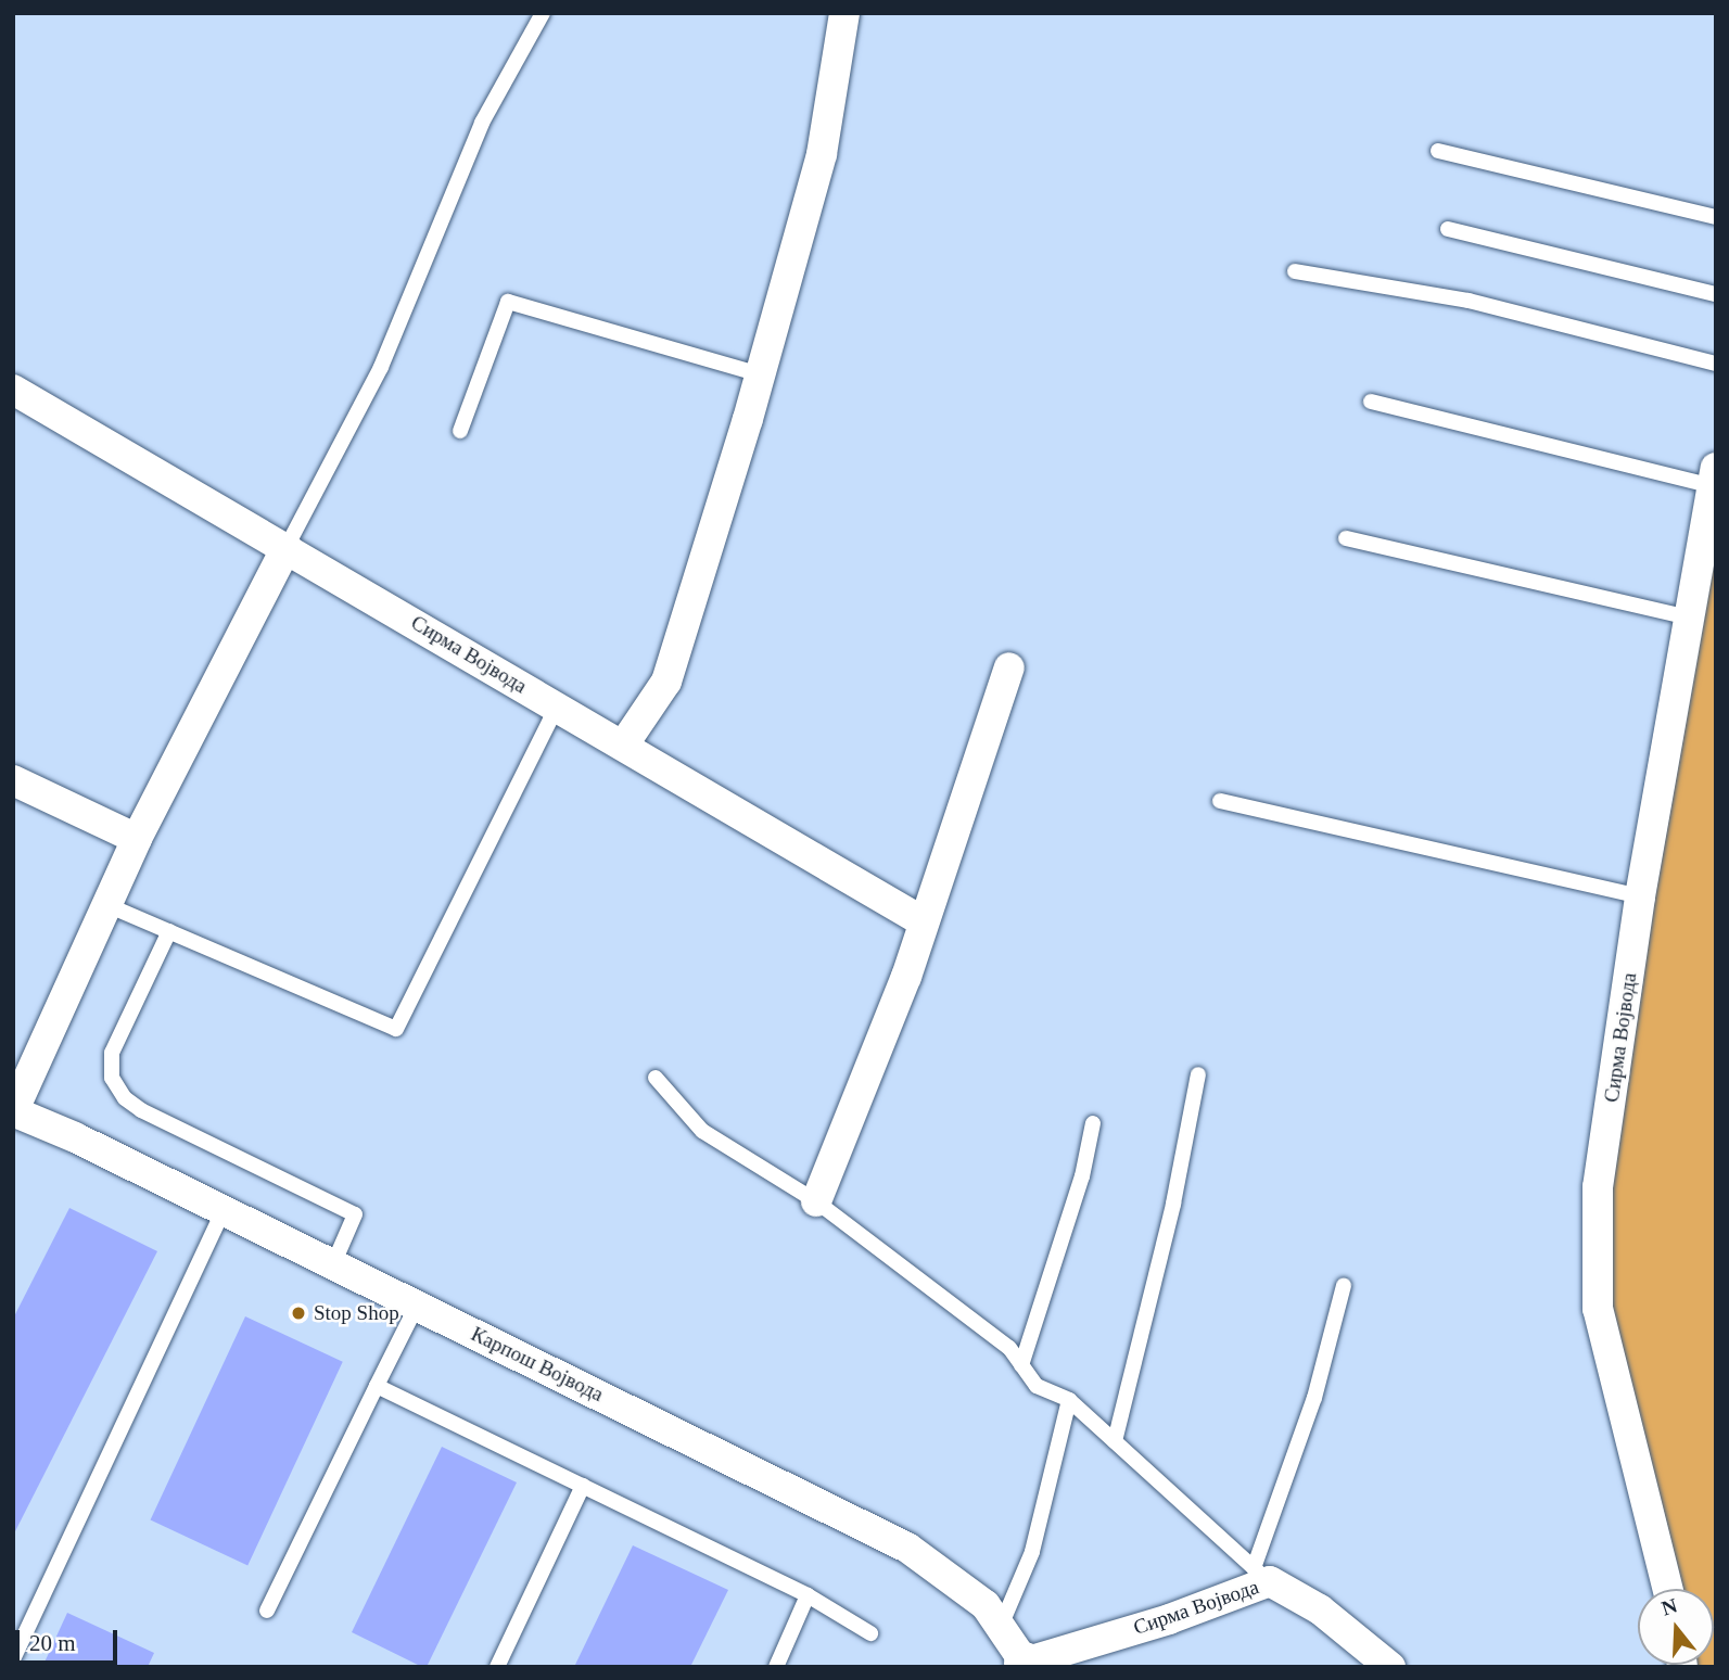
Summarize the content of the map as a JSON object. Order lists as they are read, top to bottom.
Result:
{
  "streets": {
    "street": ["Сирма Војвода", "Карпош Војвода"]
  },
  "crossings": [
    ["Сирма Војвода", "Карпош Војвода"]
  ],
  "places": ["Stop Shop"],
  "scale_bar": "20 m",
  "north": "top"
}
